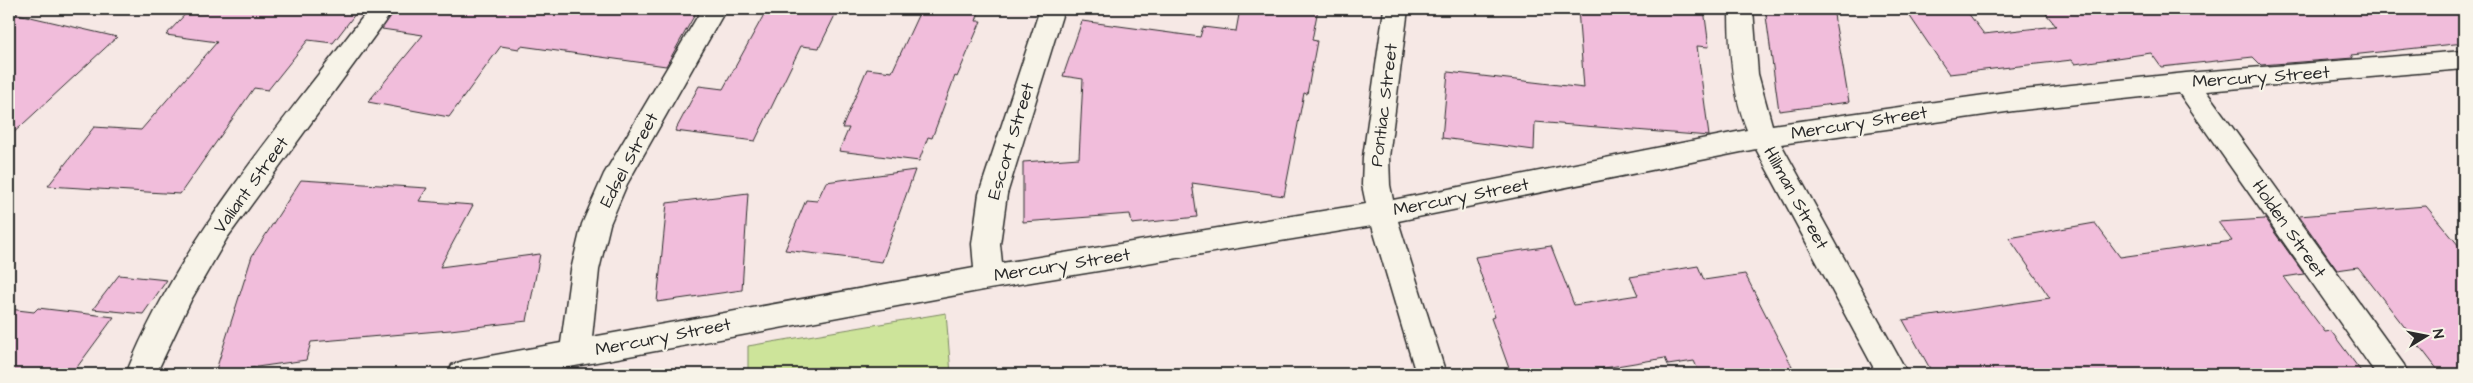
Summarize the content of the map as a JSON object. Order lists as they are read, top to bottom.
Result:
{
  "streets": {
    "street": [
      "Mercury Street",
      "Pontiac Street",
      "Escort Street",
      "Edsel Street",
      "Valiant Street",
      "Hillman Street",
      "Holden Street"
    ]
  },
  "crossings": [
    ["Mercury Street", "Pontiac Street"],
    ["Mercury Street", "Escort Street"],
    ["Mercury Street", "Edsel Street"],
    ["Mercury Street", "Hillman Street"],
    ["Mercury Street", "Holden Street"]
  ],
  "north": "right"
}
